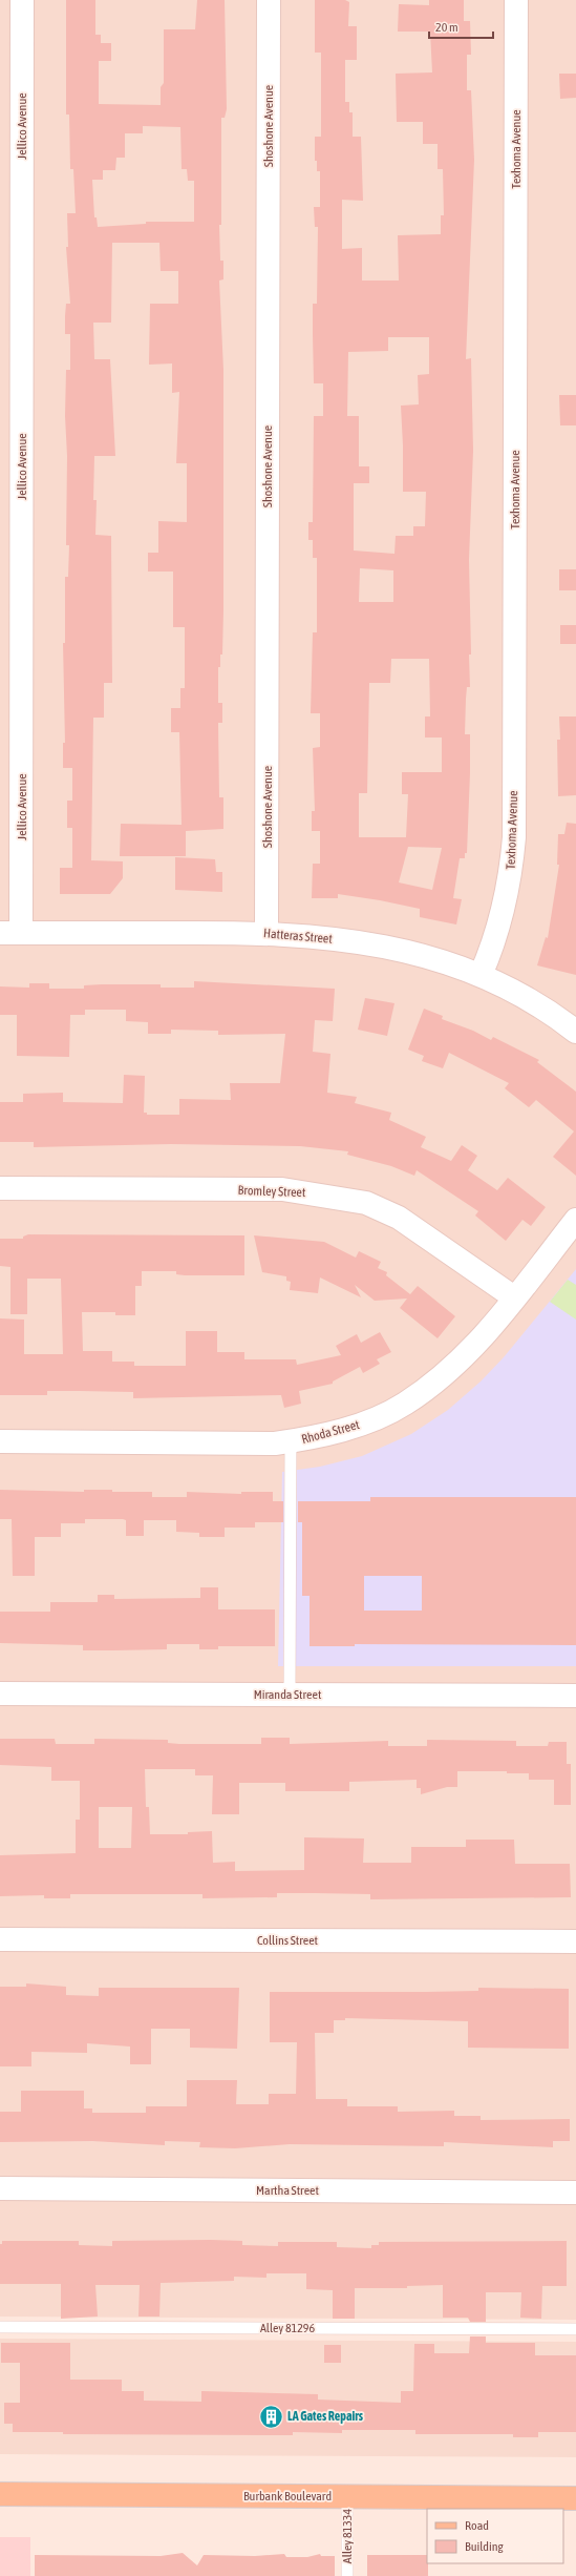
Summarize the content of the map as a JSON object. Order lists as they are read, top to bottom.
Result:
{
  "streets": {
    "main road": ["Burbank Boulevard"],
    "street": [
      "Jellico Avenue",
      "Shoshone Avenue",
      "Texhoma Avenue",
      "Hatteras Street",
      "Bromley Street",
      "Rhoda Street",
      "Miranda Street",
      "Collins Street",
      "Martha Street"
    ],
    "lane": ["Alley 81296", "Alley 81334"]
  },
  "crossings": [
    ["Jellico Avenue", "Hatteras Street"],
    ["Shoshone Avenue", "Hatteras Street"],
    ["Texhoma Avenue", "Hatteras Street"],
    ["Bromley Street", "Rhoda Street"],
    ["Burbank Boulevard", "Alley 81334"]
  ],
  "places": {
    "building": ["LA Gates Repairs"]
  },
  "legend": ["Road", "Building"],
  "scale_bar": "20 m"
}
